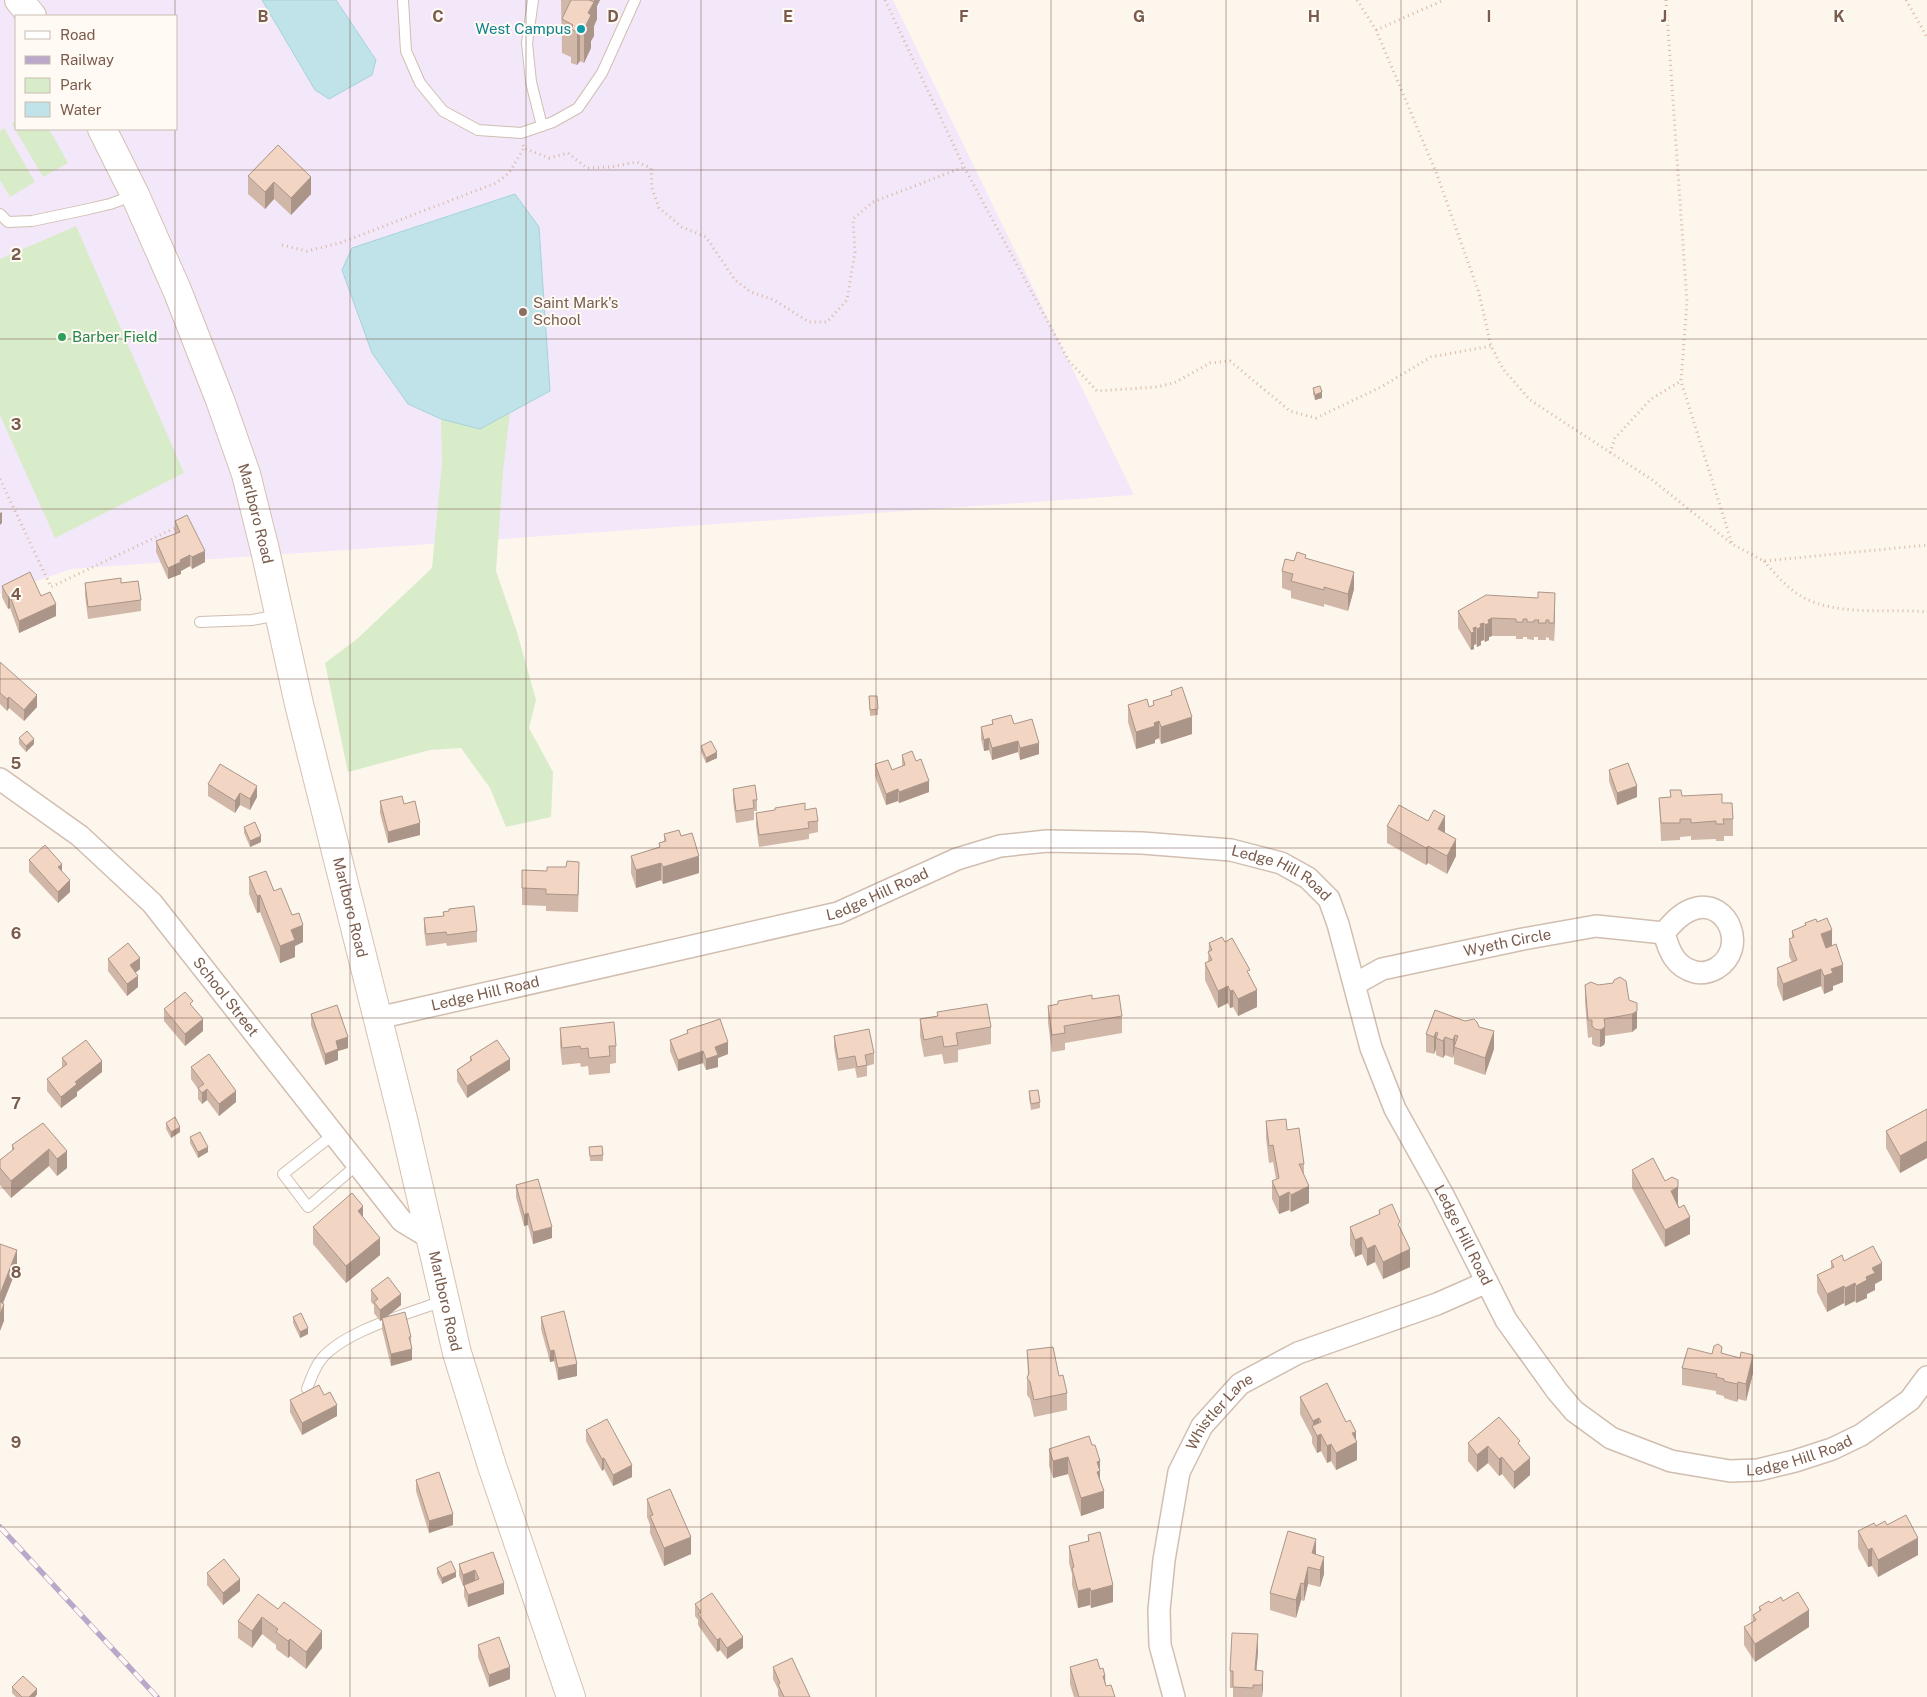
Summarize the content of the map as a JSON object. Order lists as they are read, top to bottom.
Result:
{
  "streets": {
    "main road": ["Marlboro Road"],
    "street": [
      "Ledge Hill Road",
      "Wyeth Circle",
      "School Street",
      "Whistler Lane"
    ]
  },
  "crossings": [
    ["Marlboro Road", "Ledge Hill Road"],
    ["Marlboro Road", "School Street"],
    ["Ledge Hill Road", "Wyeth Circle"],
    ["Ledge Hill Road", "Whistler Lane"]
  ],
  "places": ["West Campus", "Saint Mark's School", "Barber Field"],
  "legend": [
    "Road",
    "Railway",
    "Park",
    "Water"
  ],
  "grid": {
    "columns": [
      "B",
      "C",
      "D",
      "E",
      "F",
      "G",
      "H",
      "I",
      "J",
      "K"
    ],
    "rows": [
      "2",
      "3",
      "4",
      "5",
      "6",
      "7",
      "8",
      "9"
    ]
  }
}
